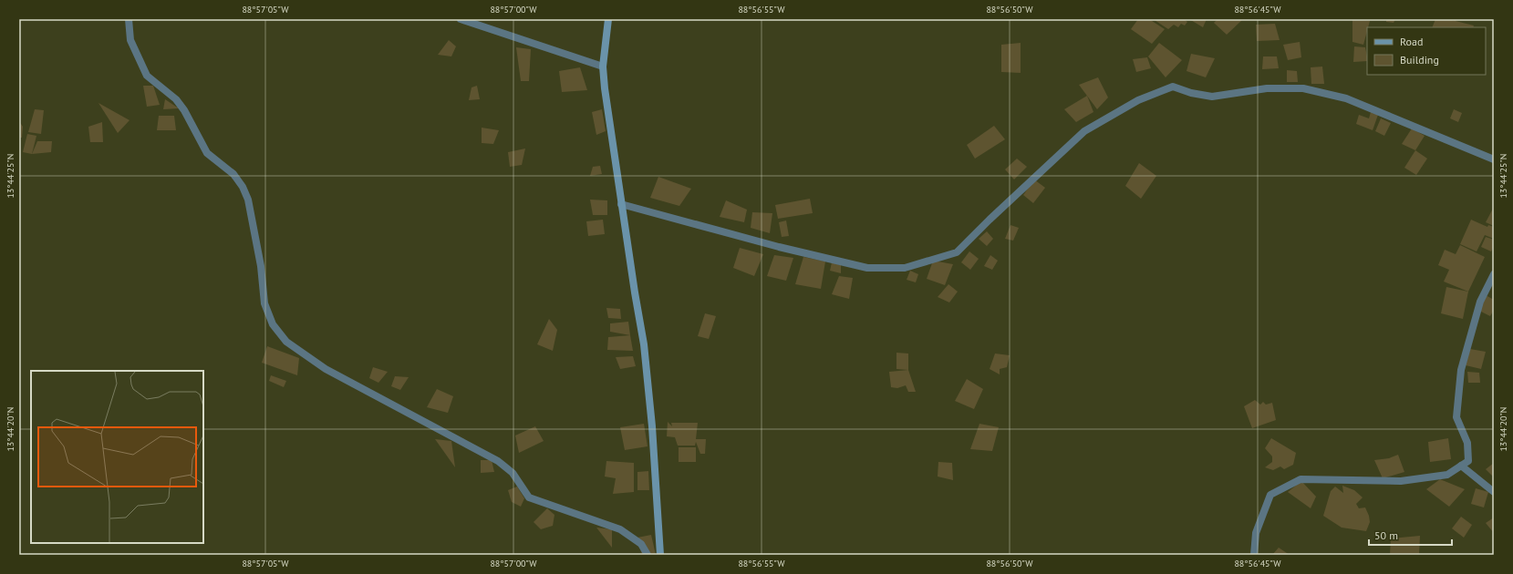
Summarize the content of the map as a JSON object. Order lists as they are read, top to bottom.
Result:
{
  "legend": ["Road", "Building"],
  "scale_bar": "50 m",
  "coordinates": [
    "88°57'05\"W",
    "88°57'00\"W",
    "88°56'55\"W",
    "88°56'50\"W",
    "88°56'45\"W",
    "13°44'25\"N",
    "13°44'20\"N"
  ]
}
